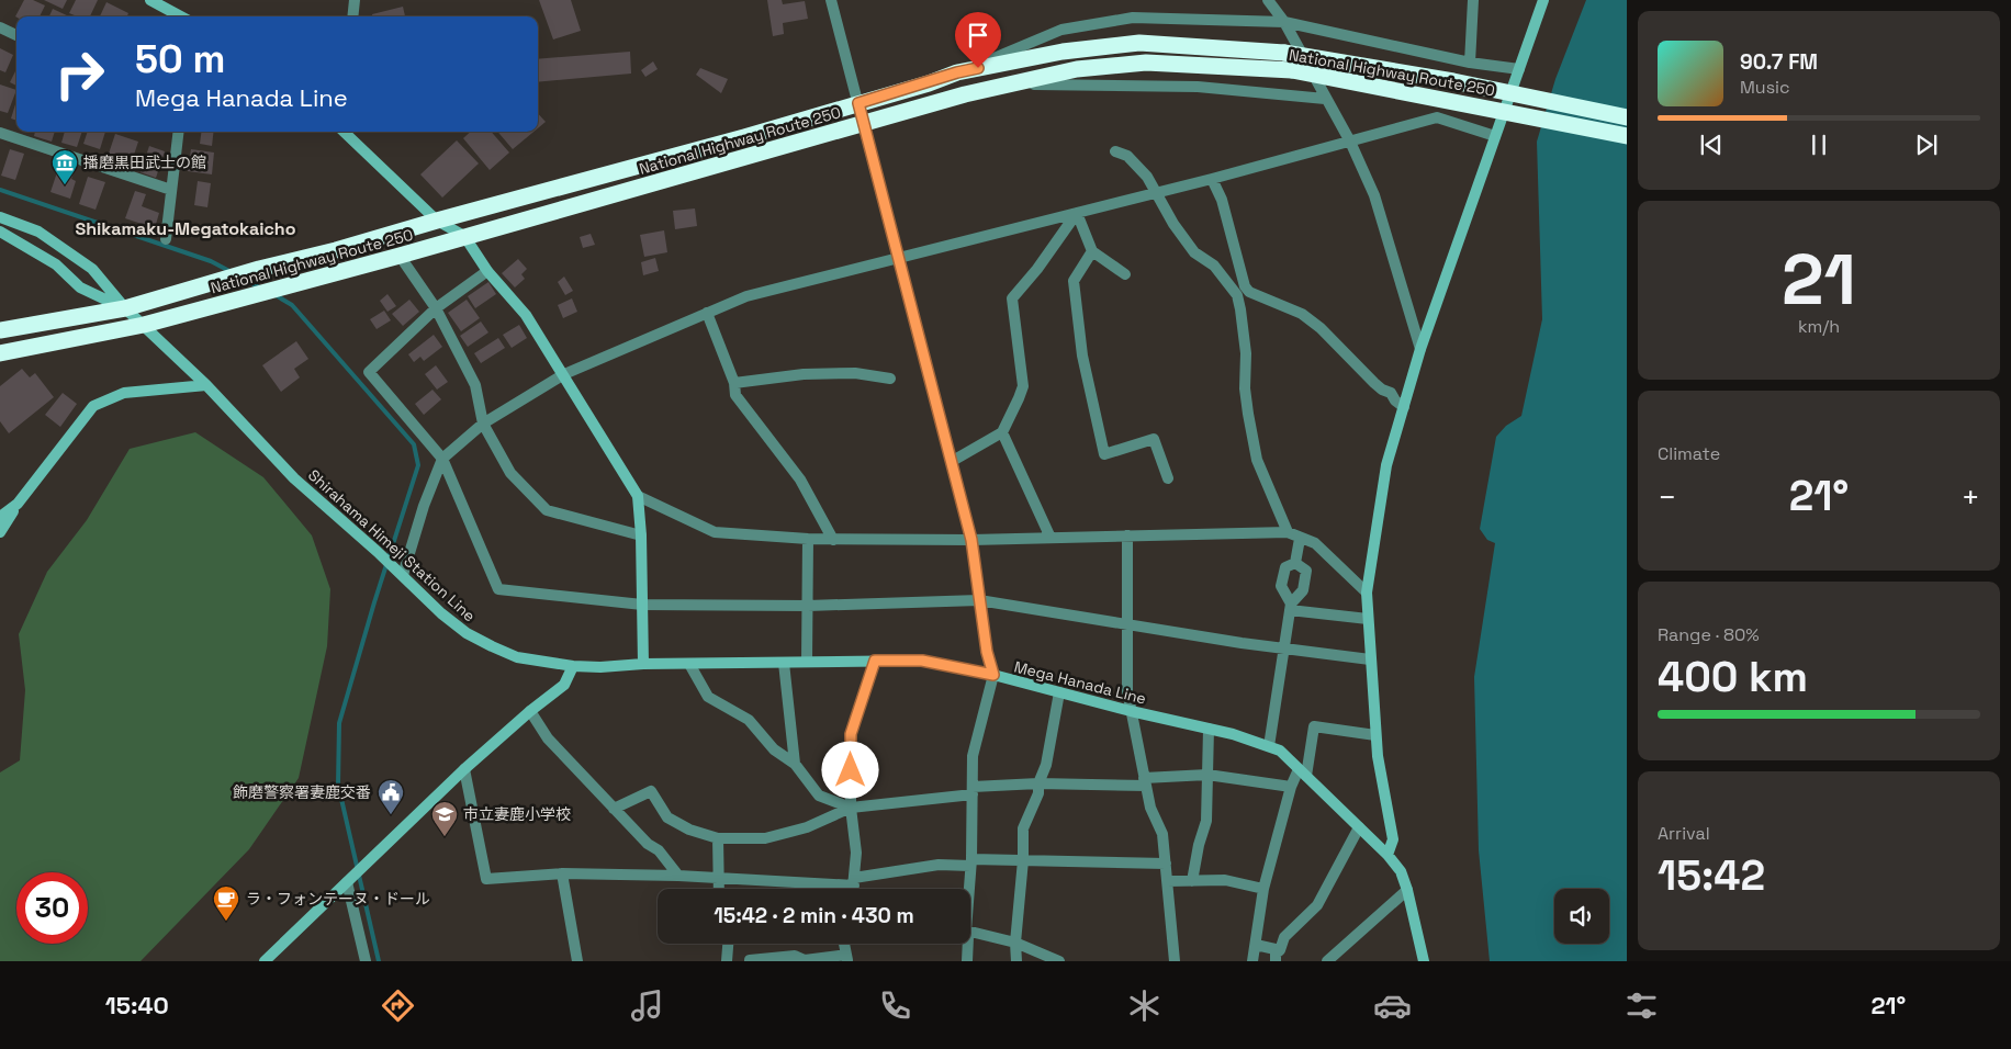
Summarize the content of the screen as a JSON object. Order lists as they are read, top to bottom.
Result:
{
  "streets": {
    "highway": ["National Highway Route 250"],
    "street": ["Shirahama Himeji Station Line", "Mega Hanada Line"]
  },
  "crossings": [
    ["National Highway Route 250", "Shirahama Himeji Station Line"],
    ["Shirahama Himeji Station Line", "Mega Hanada Line"]
  ],
  "districts": ["Shikamaku-Megatokaicho"],
  "places": {
    "museum": ["播磨黒田武士の館"],
    "public building": ["飾磨警察署妻鹿交番"],
    "school or university": ["市立妻鹿小学校"],
    "cafe": ["ラ・フォンテーヌ・ドール"]
  },
  "page": {
    "turn": ["50 m", "Mega Hanada Line"],
    "song": ["90.7 FM", "Music"],
    "tile": [
      ["21", "km/h"],
      "Climate",
      ["Range · 80%", "400 km"],
      ["Arrival", "15:42"]
    ],
    "heat": ["−", "21°", "+"],
    "limit": "30",
    "trip": "15:42 · 2 min · 430 m",
    "tabs": ["15:40", "21°"]
  }
}
